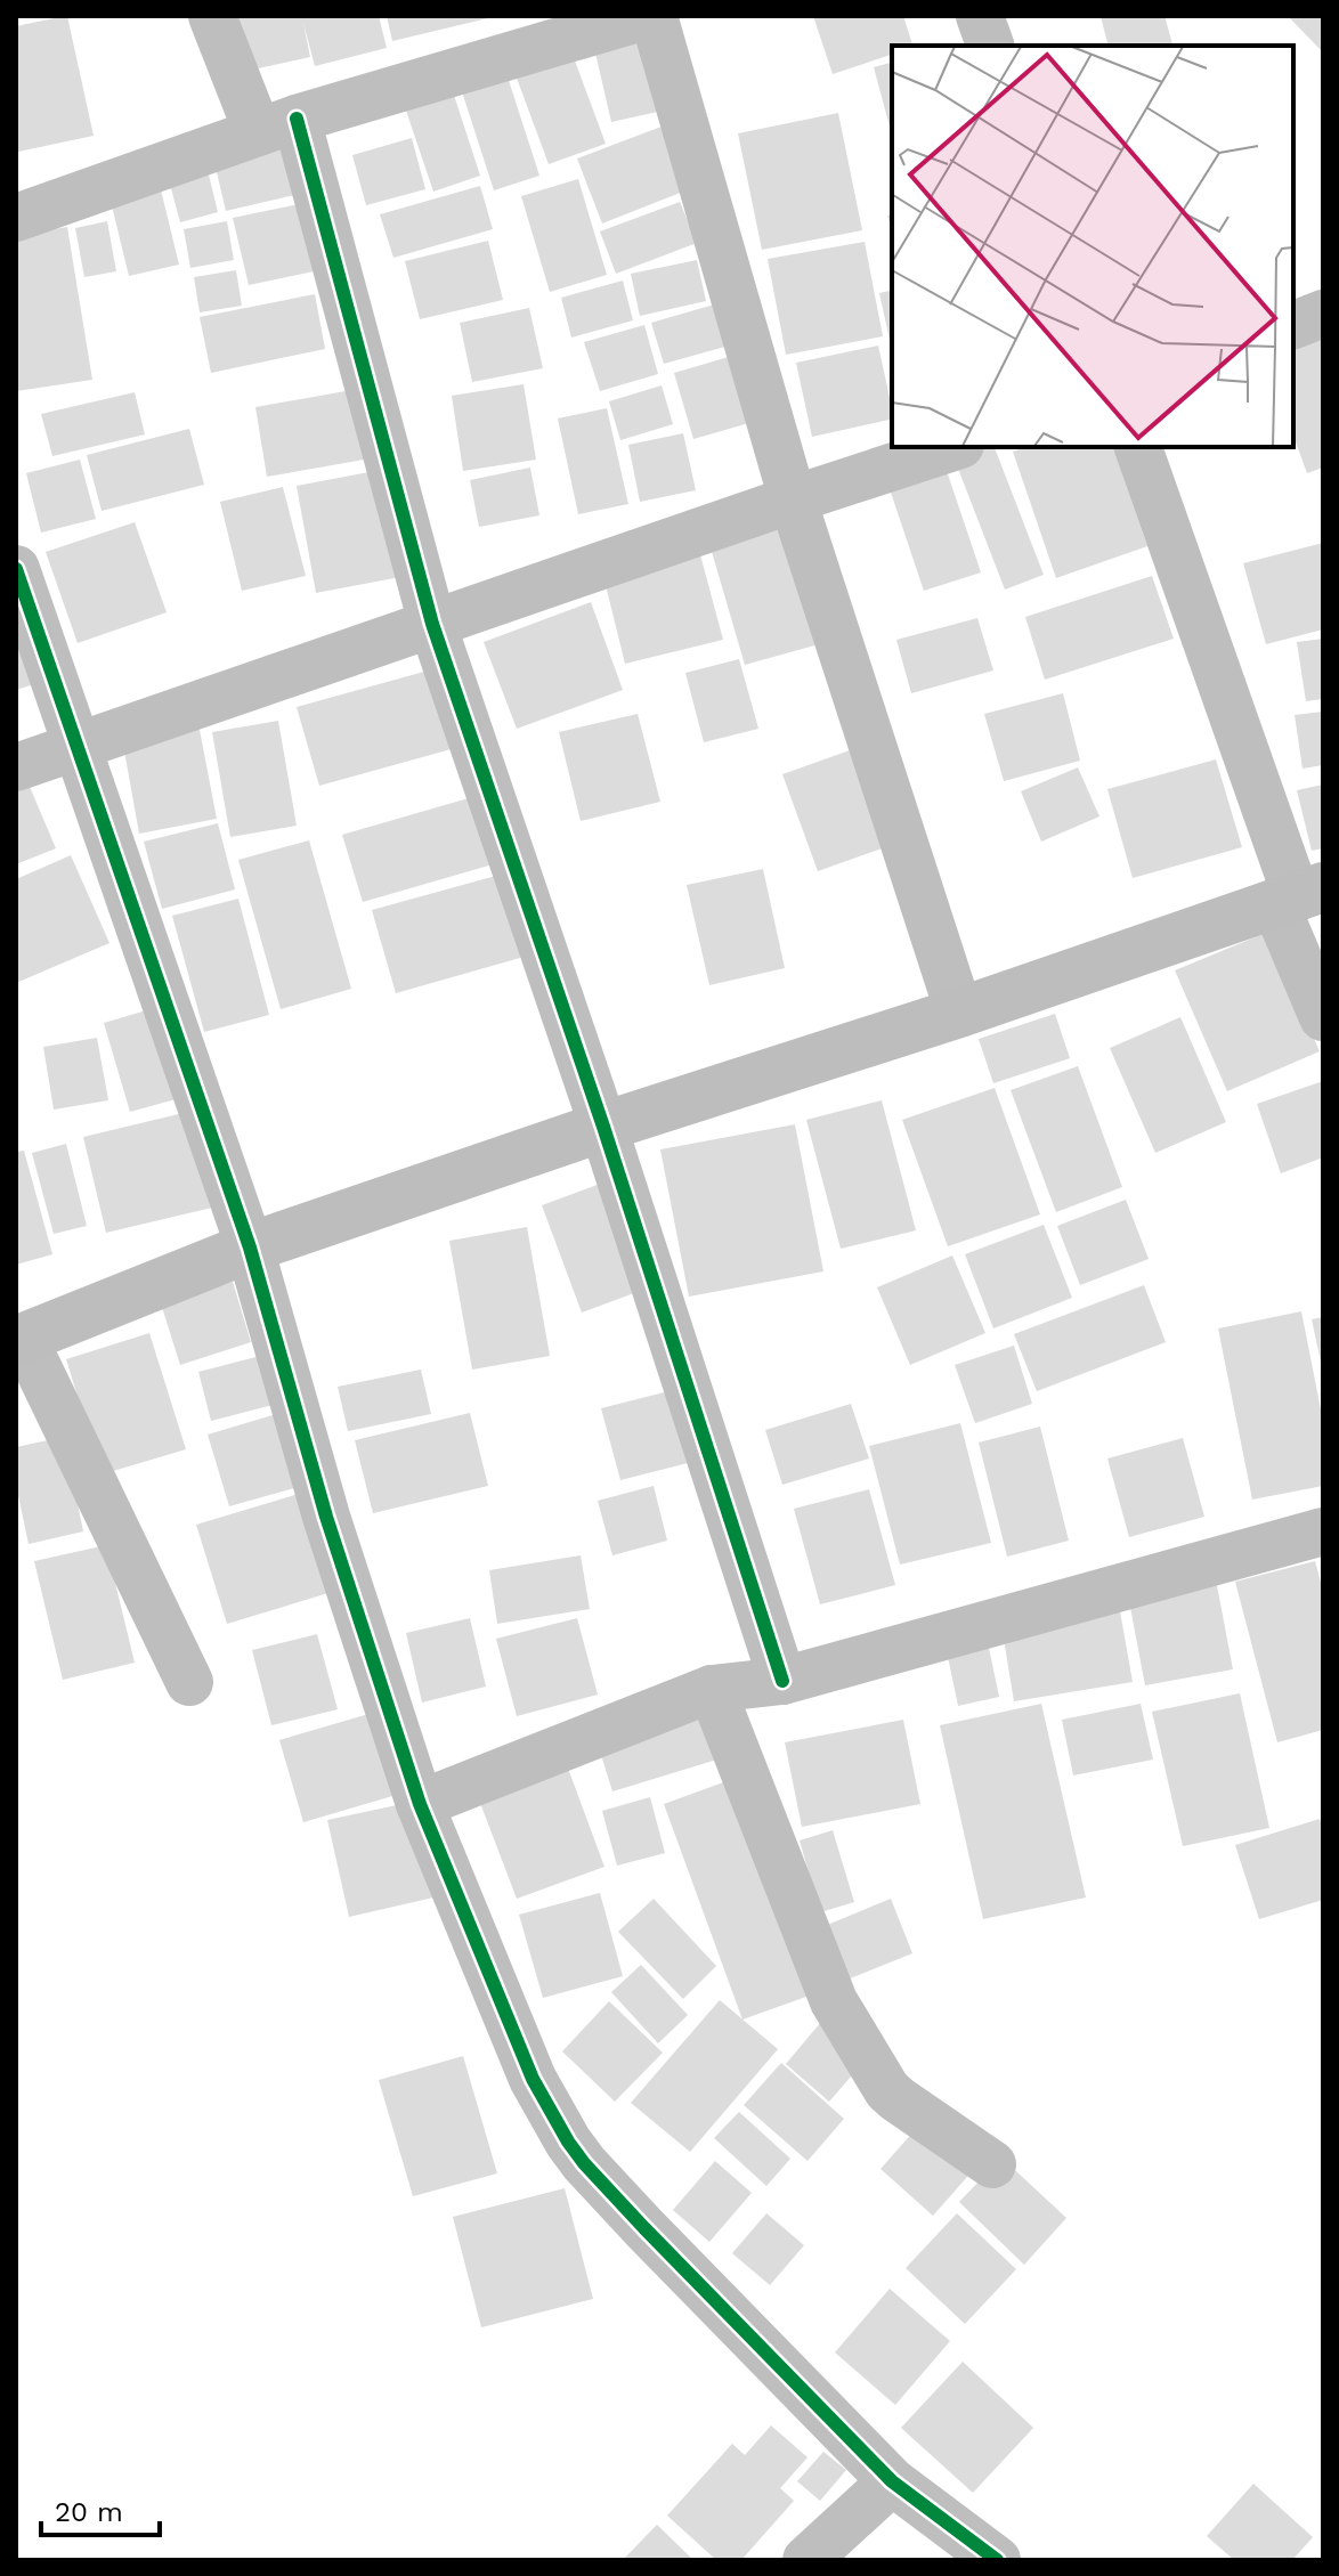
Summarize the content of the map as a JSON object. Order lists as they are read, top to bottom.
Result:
{
  "scale_bar": "20 m"
}
